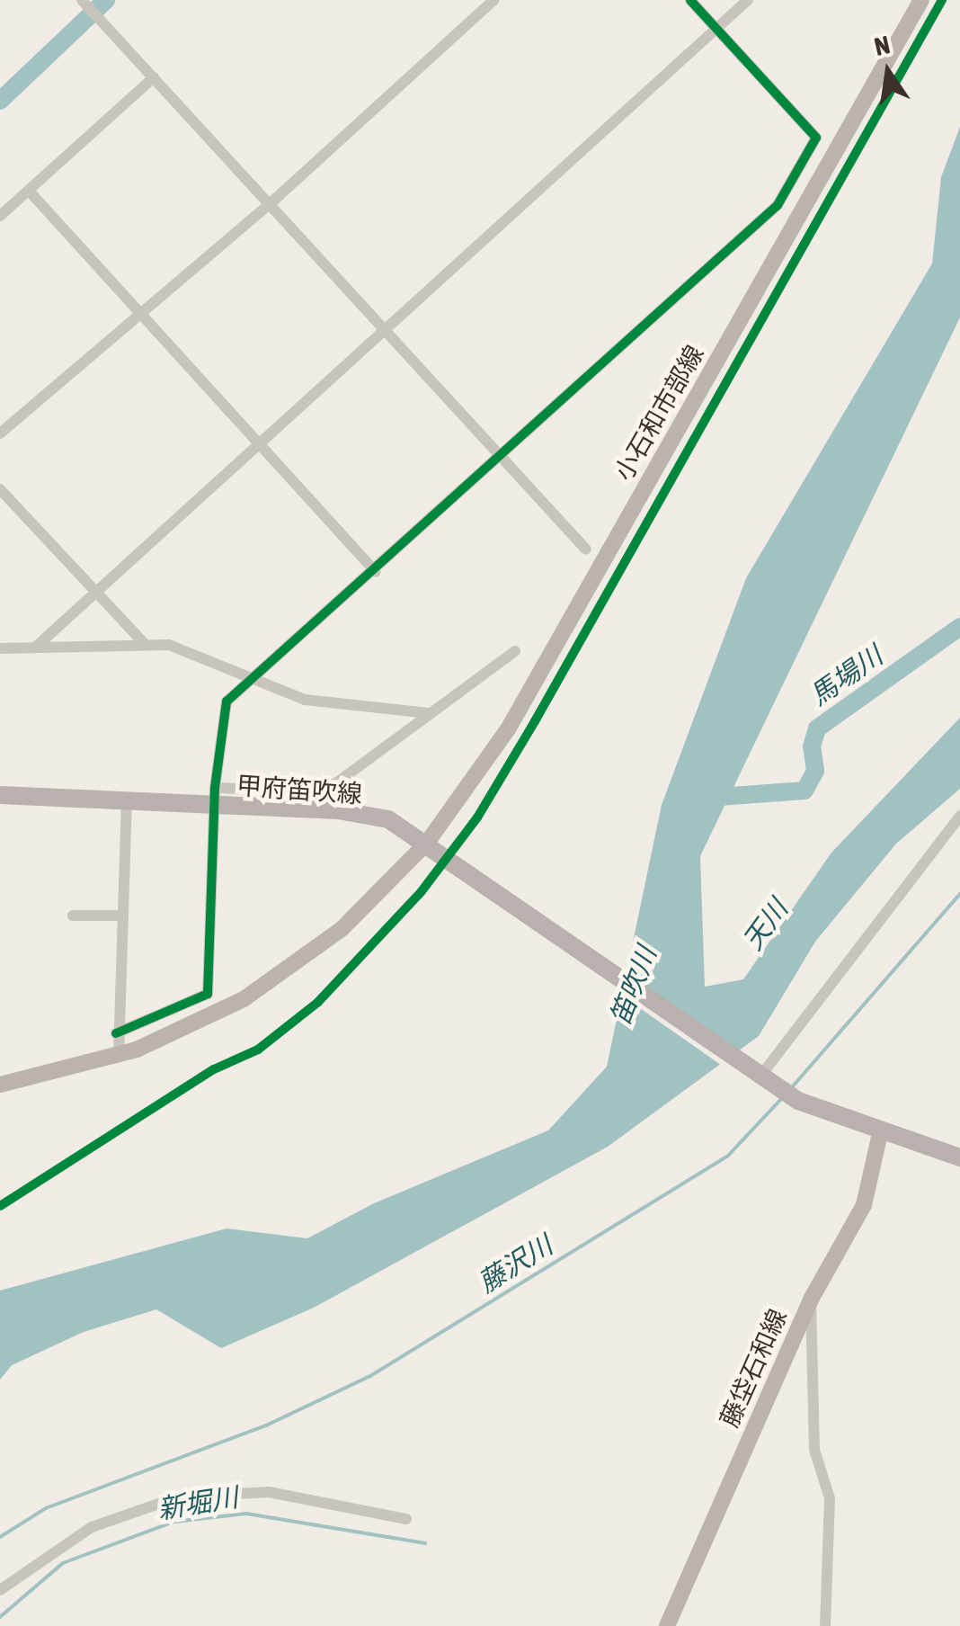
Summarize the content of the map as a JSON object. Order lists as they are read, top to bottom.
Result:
{
  "streets": {
    "main road": ["小石和市部線", "甲府笛吹線", "藤垈石和線"]
  },
  "crossings": [
    ["小石和市部線", "甲府笛吹線"],
    ["甲府笛吹線", "藤垈石和線"]
  ],
  "water": [
    "馬場川",
    "天川",
    "笛吹川",
    "藤沢川",
    "新堀川"
  ],
  "north": "top"
}
